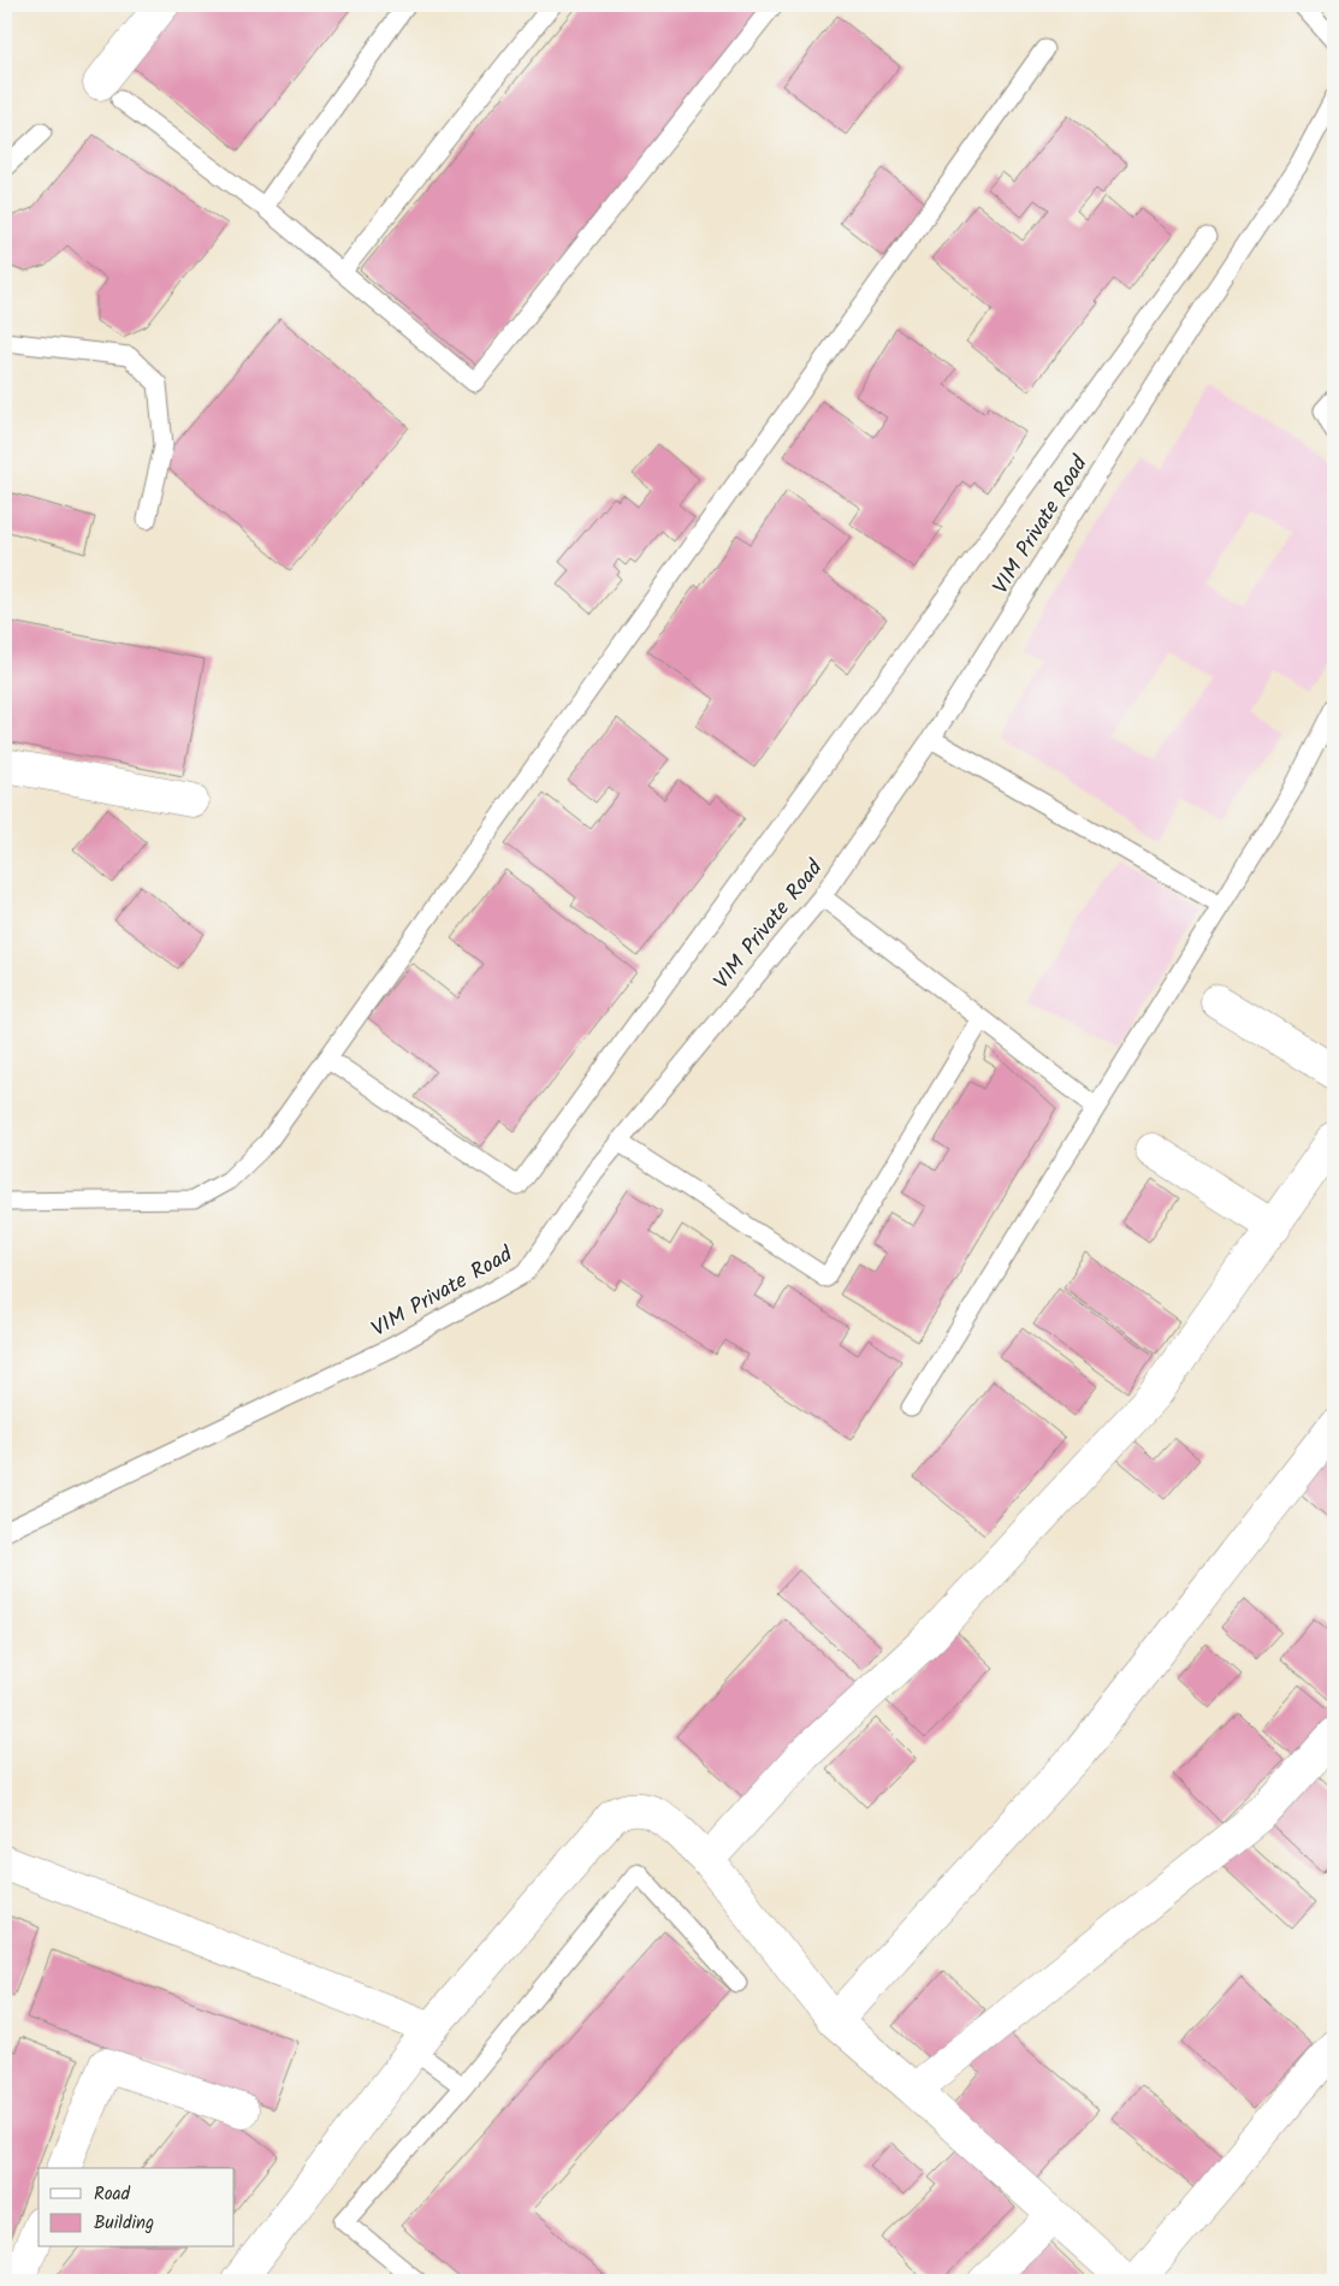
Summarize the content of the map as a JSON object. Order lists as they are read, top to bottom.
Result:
{
  "streets": {
    "lane": ["VIM Private Road"]
  },
  "legend": ["Road", "Building"]
}
